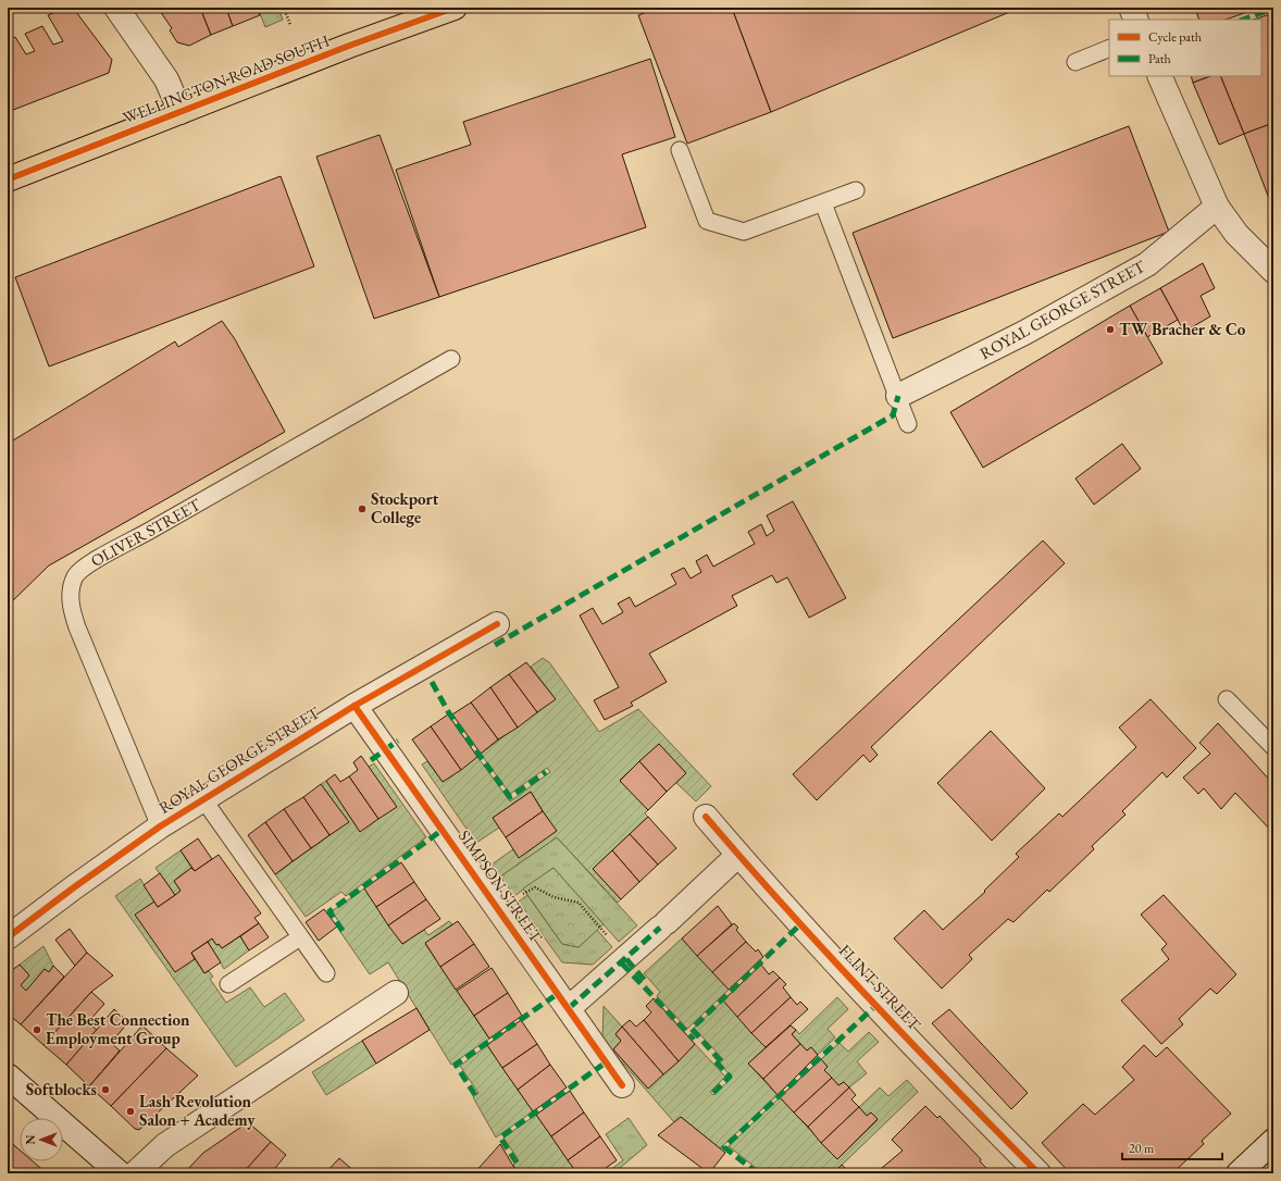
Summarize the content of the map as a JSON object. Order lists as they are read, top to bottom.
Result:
{
  "streets": {
    "highway": ["WELLINGTON ROAD SOUTH"],
    "street": ["ROYAL GEORGE STREET", "SIMPSON STREET", "FLINT STREET"],
    "lane": ["OLIVER STREET"]
  },
  "crossings": [
    ["ROYAL GEORGE STREET", "OLIVER STREET"],
    ["ROYAL GEORGE STREET", "SIMPSON STREET"]
  ],
  "places": [
    "TW Bracher & Co",
    "Stockport College",
    "The Best Connection Employment Group",
    "Softblocks",
    "Lash Revolution Salon + Academy"
  ],
  "legend": ["Cycle path", "Path"],
  "scale_bar": "20 m",
  "north": "left"
}
